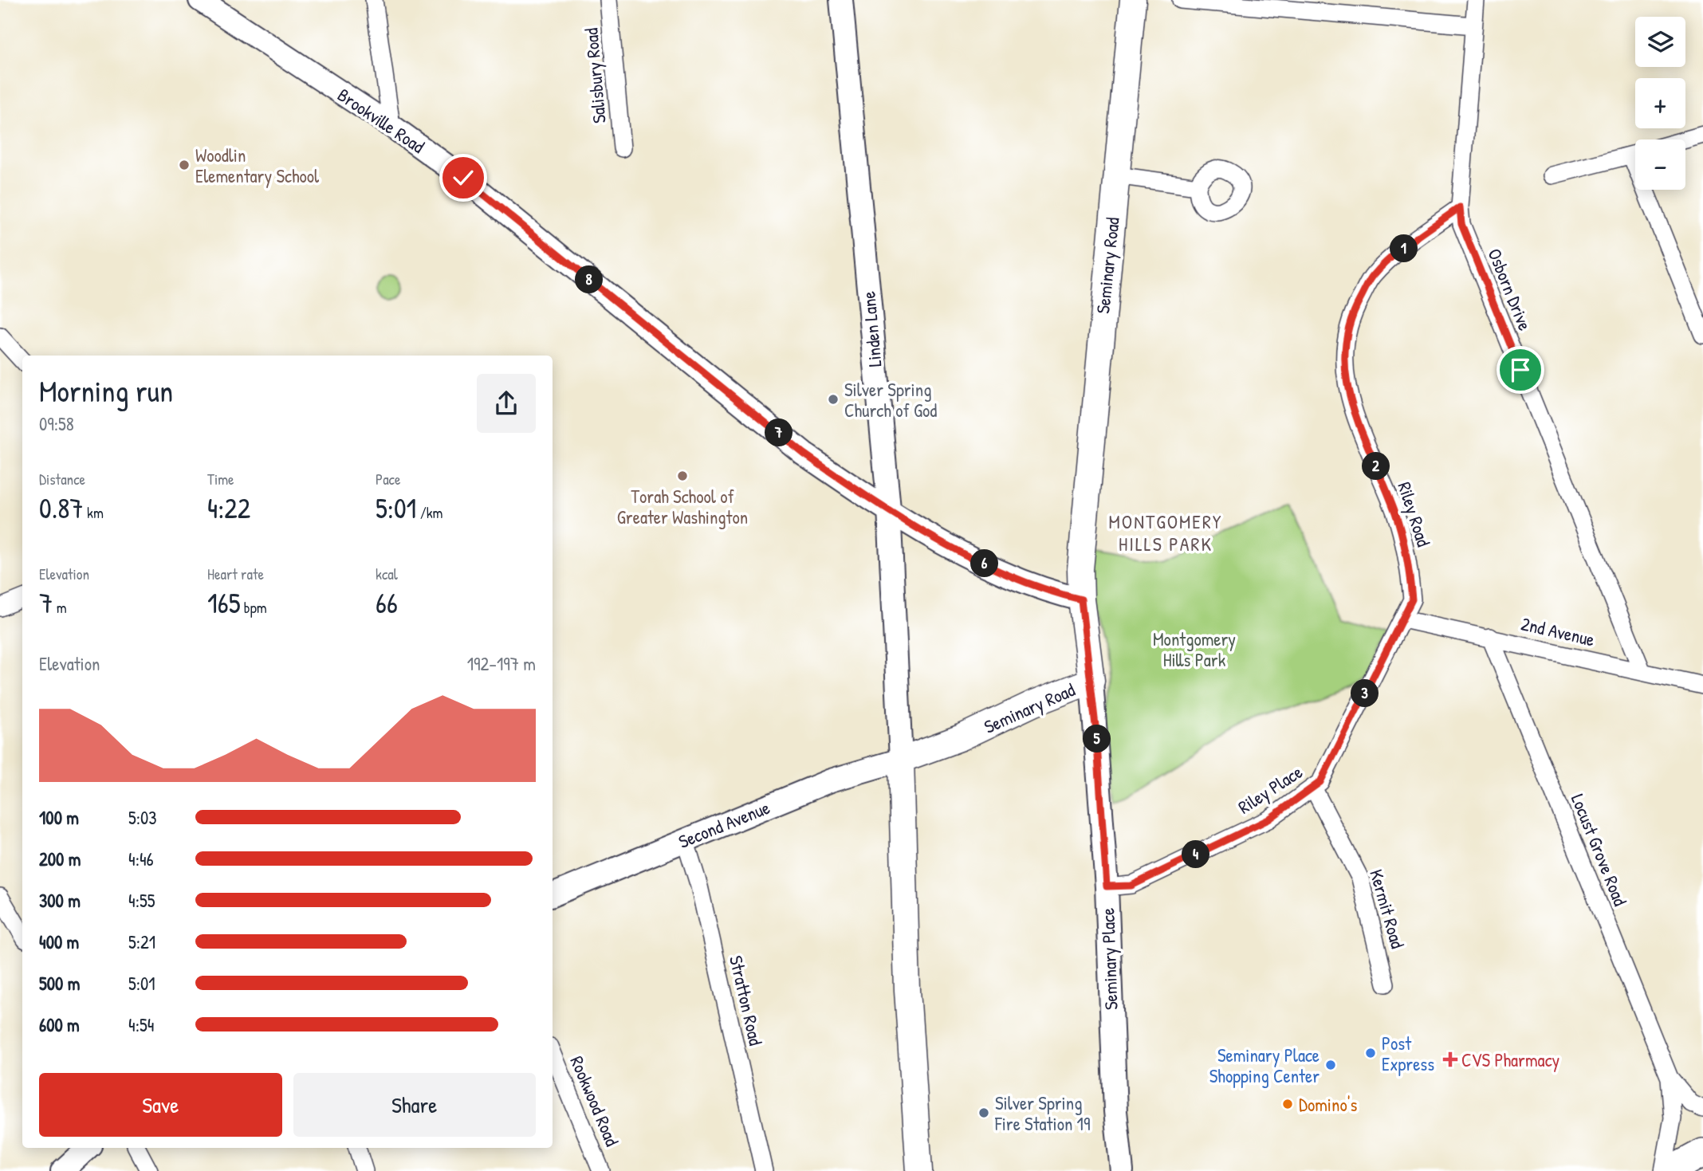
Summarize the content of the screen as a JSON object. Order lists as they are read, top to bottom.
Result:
{
  "streets": {
    "main road": ["Seminary Road"],
    "street": [
      "Salisbury Road",
      "Brookville Road",
      "Osborn Drive",
      "Linden Lane",
      "Riley Road",
      "2nd Avenue",
      "Riley Place",
      "Second Avenue",
      "Locust Grove Road",
      "Kermit Road",
      "Seminary Place",
      "Stratton Road",
      "Rookwood Road"
    ]
  },
  "crossings": [
    ["Brookville Road", "Seminary Road"],
    ["Brookville Road", "Linden Lane"],
    ["Seminary Road", "Linden Lane"],
    ["Seminary Road", "Second Avenue"],
    ["Seminary Road", "Seminary Place"],
    ["Osborn Drive", "Riley Road"],
    ["Osborn Drive", "2nd Avenue"],
    ["Linden Lane", "Second Avenue"],
    ["Riley Road", "2nd Avenue"],
    ["Riley Road", "Riley Place"],
    ["2nd Avenue", "Riley Place"],
    ["2nd Avenue", "Locust Grove Road"],
    ["Riley Place", "Kermit Road"],
    ["Riley Place", "Seminary Place"],
    ["Second Avenue", "Stratton Road"]
  ],
  "districts": ["MONTGOMERY HILLS PARK"],
  "parks": ["Montgomery Hills Park"],
  "places": {
    "other": [
      "Woodlin Elementary School",
      "Silver Spring Church of God",
      "Torah School of Greater Washington",
      "Post Express",
      "Seminary Place Shopping Center",
      "Domino's",
      "Silver Spring Fire Station 19"
    ],
    "health": ["CVS Pharmacy"]
  },
  "page": {
    "map_buttons": ["+", "−"],
    "pins": [
      "1",
      "8",
      "7",
      "2",
      "6",
      "3",
      "5",
      "4"
    ],
    "heading": ["Morning run", "09:58"],
    "stats": [
      ["Distance", "0.87 km"],
      ["Time", "4:22"],
      ["Pace", "5:01 /km"],
      ["Elevation", "7 m"],
      ["Heart rate", "165 bpm"],
      ["kcal", "66"]
    ],
    "chart": ["Elevation", "192–197 m"],
    "list": [
      {
        "name": "100 m",
        "note": "5:03"
      },
      {
        "name": "200 m",
        "note": "4:46"
      },
      {
        "name": "300 m",
        "note": "4:55"
      },
      {
        "name": "400 m",
        "note": "5:21"
      },
      {
        "name": "500 m",
        "note": "5:01"
      },
      {
        "name": "600 m",
        "note": "4:54"
      }
    ],
    "buttons": ["Save", "Share"]
  }
}
